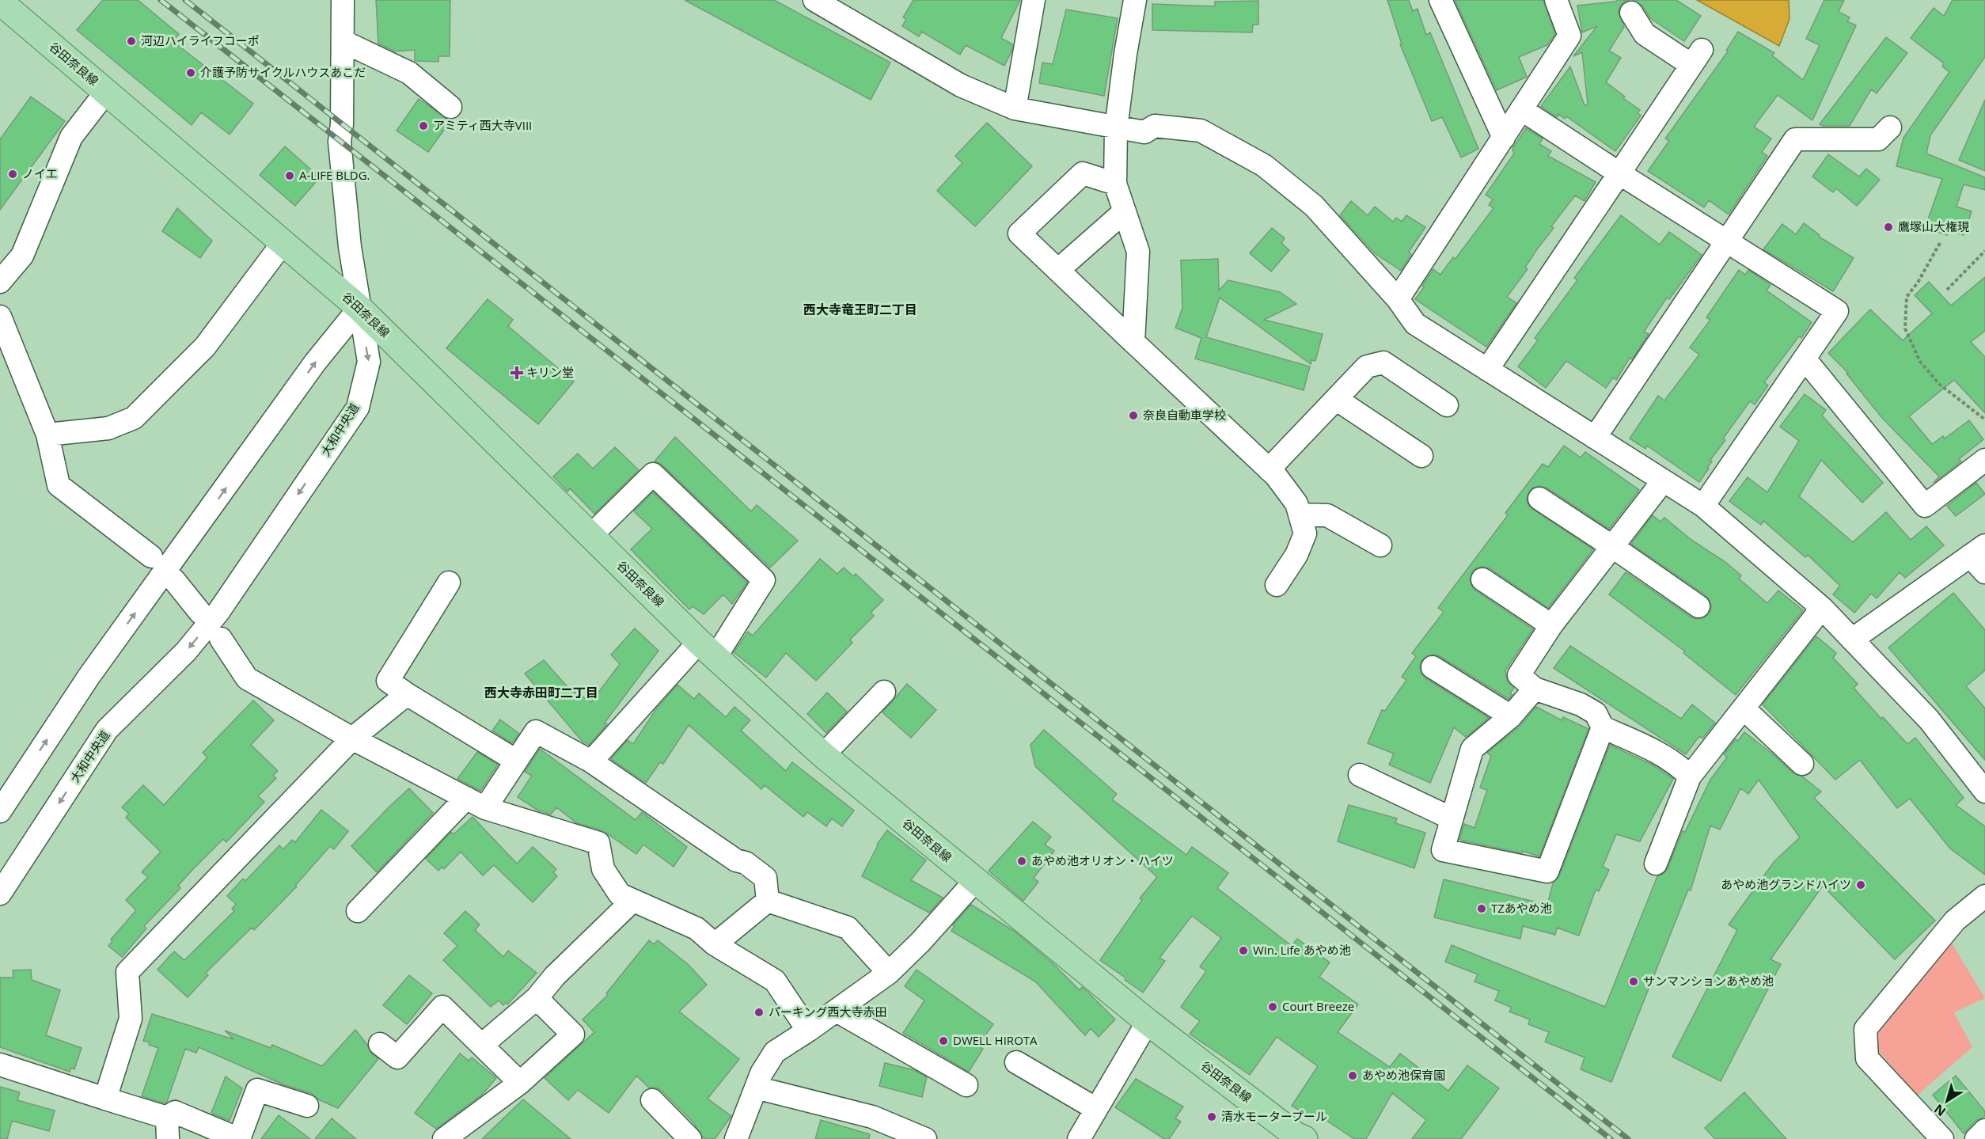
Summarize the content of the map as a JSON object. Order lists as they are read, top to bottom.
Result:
{
  "streets": {
    "main road": ["谷田奈良線"],
    "street": ["大和中央道"]
  },
  "crossings": [
    ["谷田奈良線", "大和中央道"]
  ],
  "districts": ["西大寺竜王町二丁目", "西大寺赤田町二丁目"],
  "places": {
    "other": [
      "河辺ハイライフコーポ",
      "介護予防サイクルハウスあこだ",
      "アミティ西大寺VIII",
      "ノイエ",
      "A-LIFE BLDG.",
      "鷹塚山大権現",
      "奈良自動車学校",
      "あやめ池オリオン・ハイツ",
      "あやめ池グランドハイツ",
      "TZあやめ池",
      "Win. Life あやめ池",
      "サンマンションあやめ池",
      "Court Breeze",
      "パーキング西大寺赤田",
      "DWELL HIROTA",
      "あやめ池保育園",
      "清水モータープール"
    ],
    "health": ["キリン堂"]
  },
  "north": "bottom left"
}
